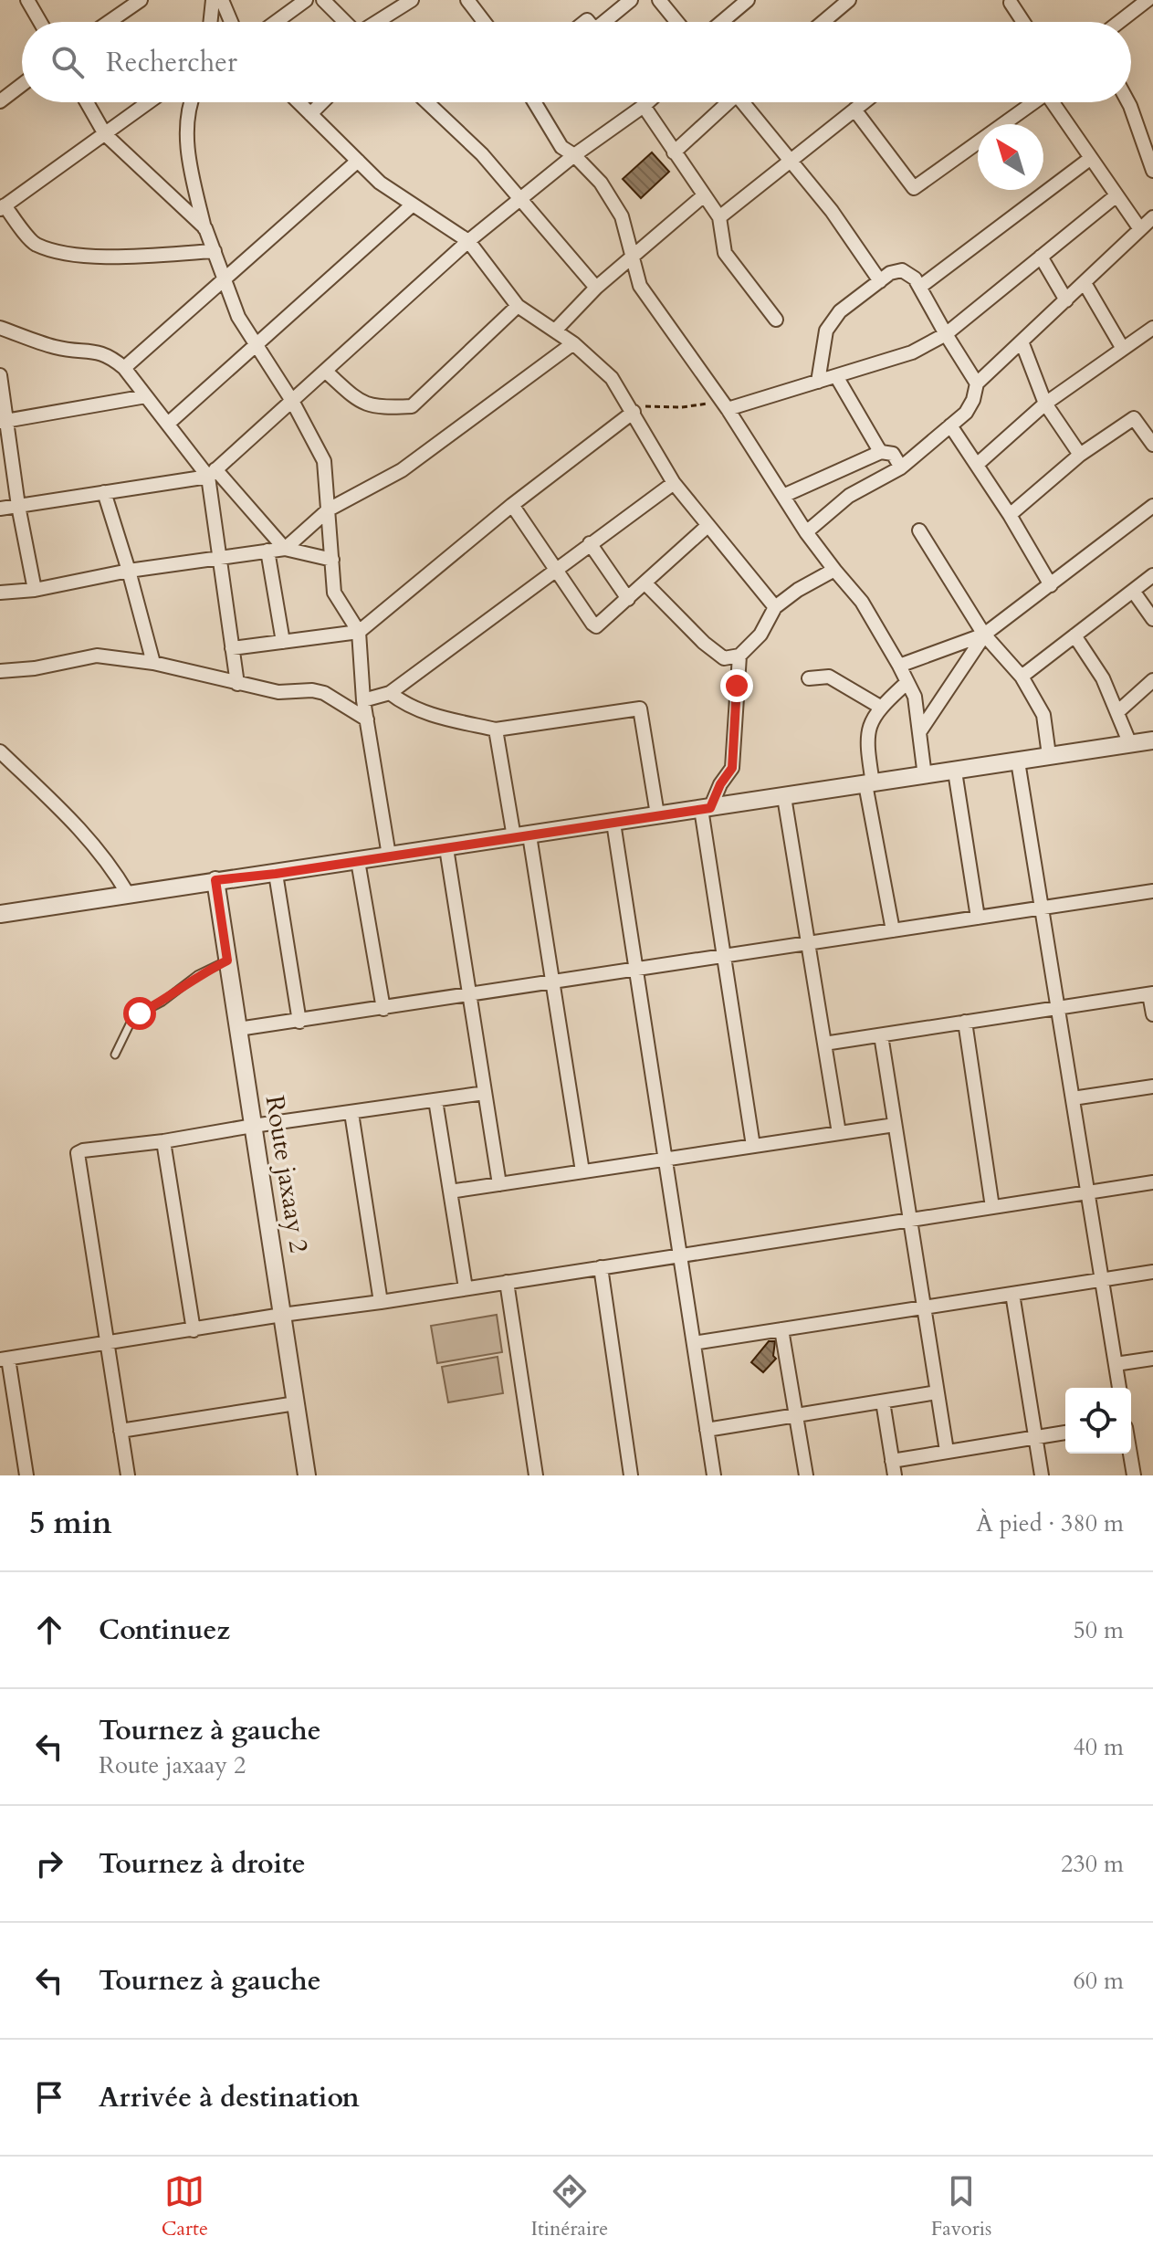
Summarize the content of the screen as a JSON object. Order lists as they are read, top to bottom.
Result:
{
  "streets": {
    "street": ["Route jaxaay 2"]
  },
  "north": "top left",
  "page": {
    "search": "Rechercher",
    "heading": ["5 min", "À pied · 380 m"],
    "list": [
      ["Continuez", "50 m"],
      ["Tournez à gauche", "Route jaxaay 2", "40 m"],
      ["Tournez à droite", "230 m"],
      ["Tournez à gauche", "60 m"],
      "Arrivée à destination"
    ],
    "nav": ["Carte", "Itinéraire", "Favoris"]
  }
}
